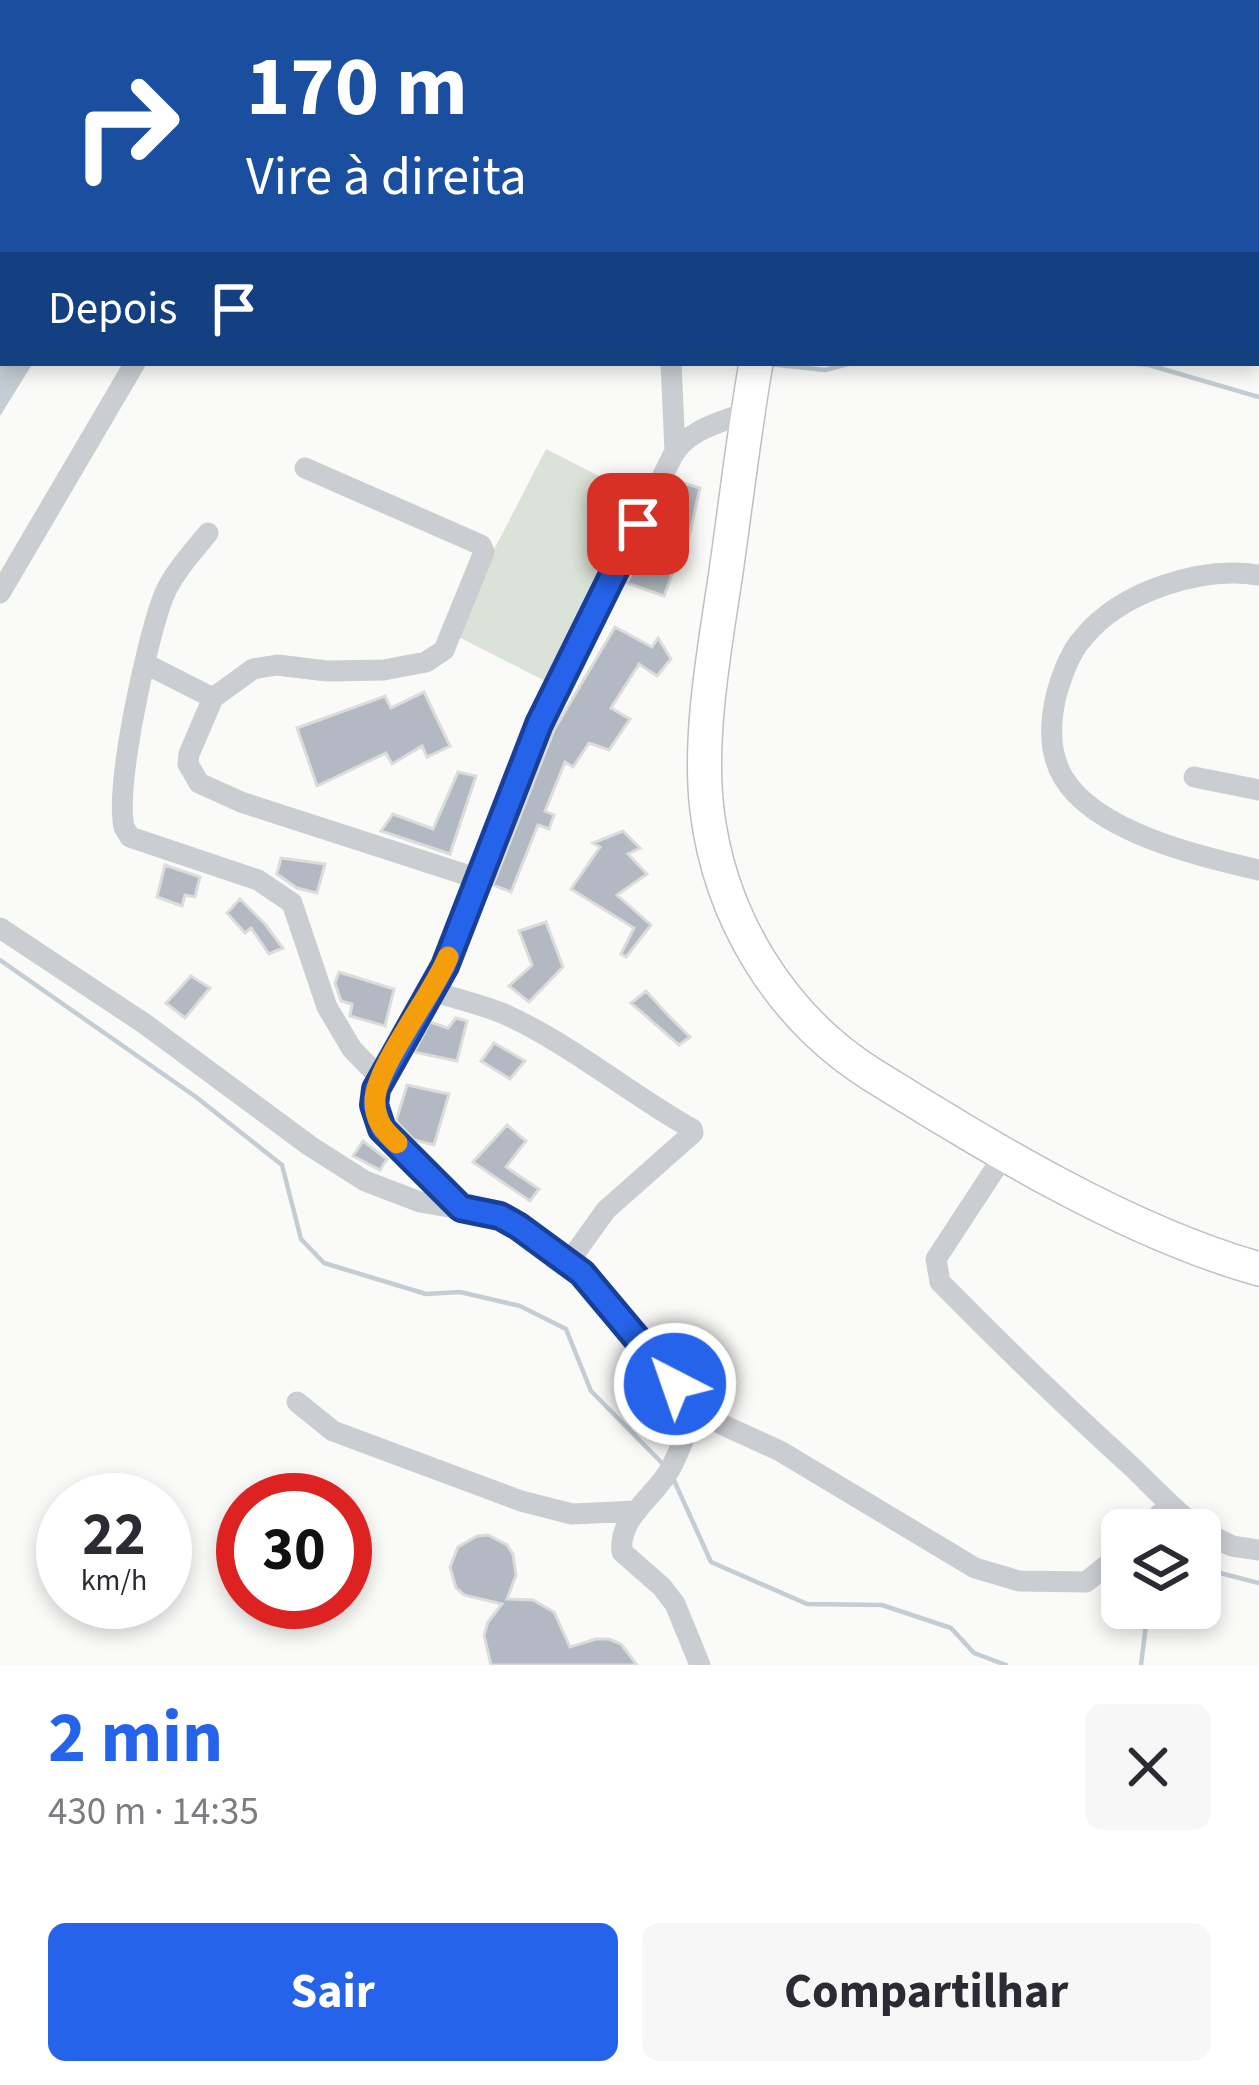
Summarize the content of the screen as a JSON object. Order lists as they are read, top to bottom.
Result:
{
  "page": {
    "turn": ["170 m", "Vire à direita"],
    "then": "Depois",
    "speed": "22 km/h",
    "limit": "30",
    "heading": ["2 min", "430 m · 14:35"],
    "buttons": ["Sair", "Compartilhar"]
  }
}
